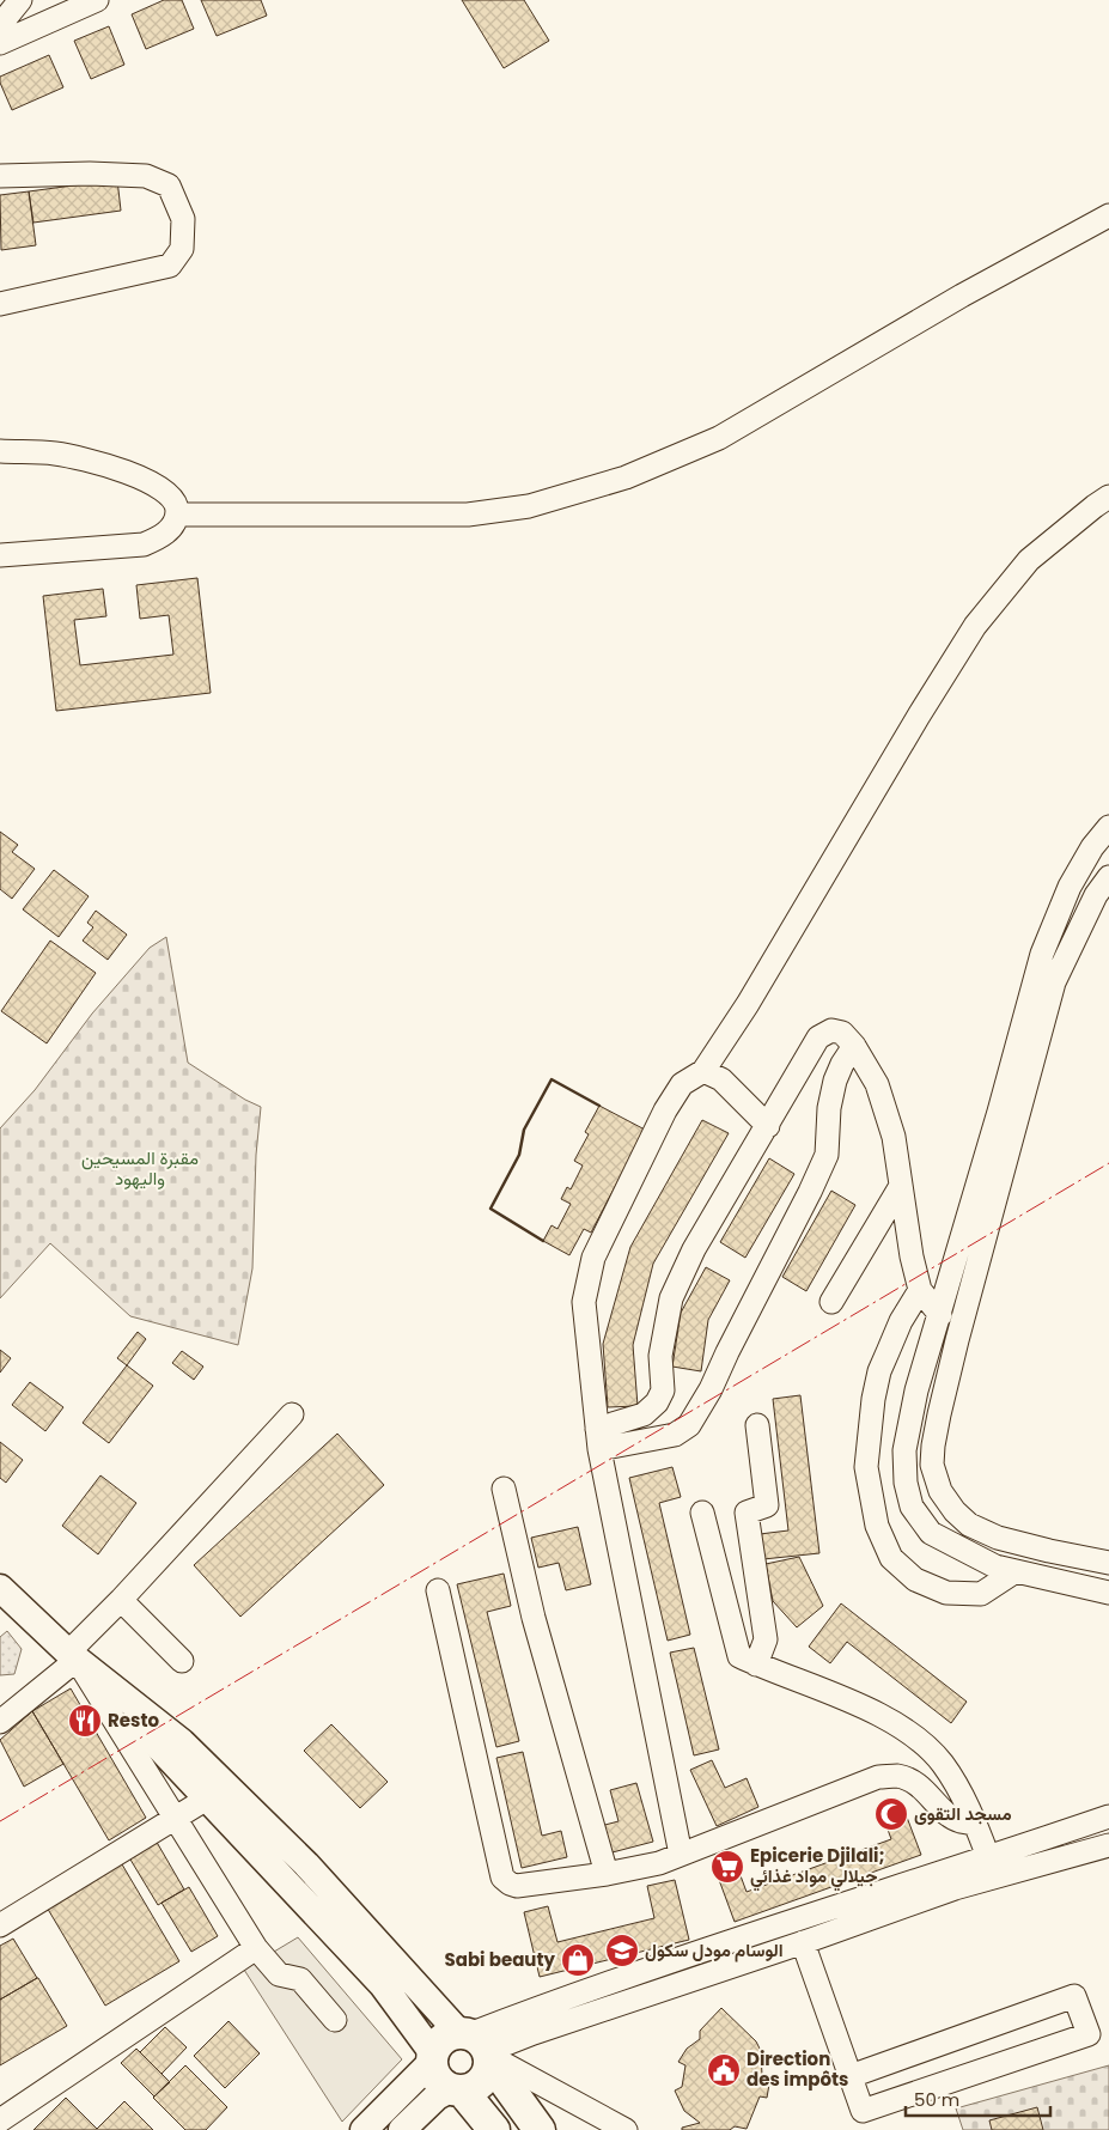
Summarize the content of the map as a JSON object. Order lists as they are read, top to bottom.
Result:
{
  "parks": ["مقبرة المسيحين واليهود"],
  "places": {
    "restaurant": ["Resto"],
    "mosque": ["مسجد التقوى"],
    "supermarket": ["Epicerie Djilali; جيلالي مواد غذائي"],
    "school or university": ["الوسام مودل سكول"],
    "shop": ["Sabi beauty"],
    "public building": ["Direction des impôts"]
  },
  "scale_bar": "50 m"
}
